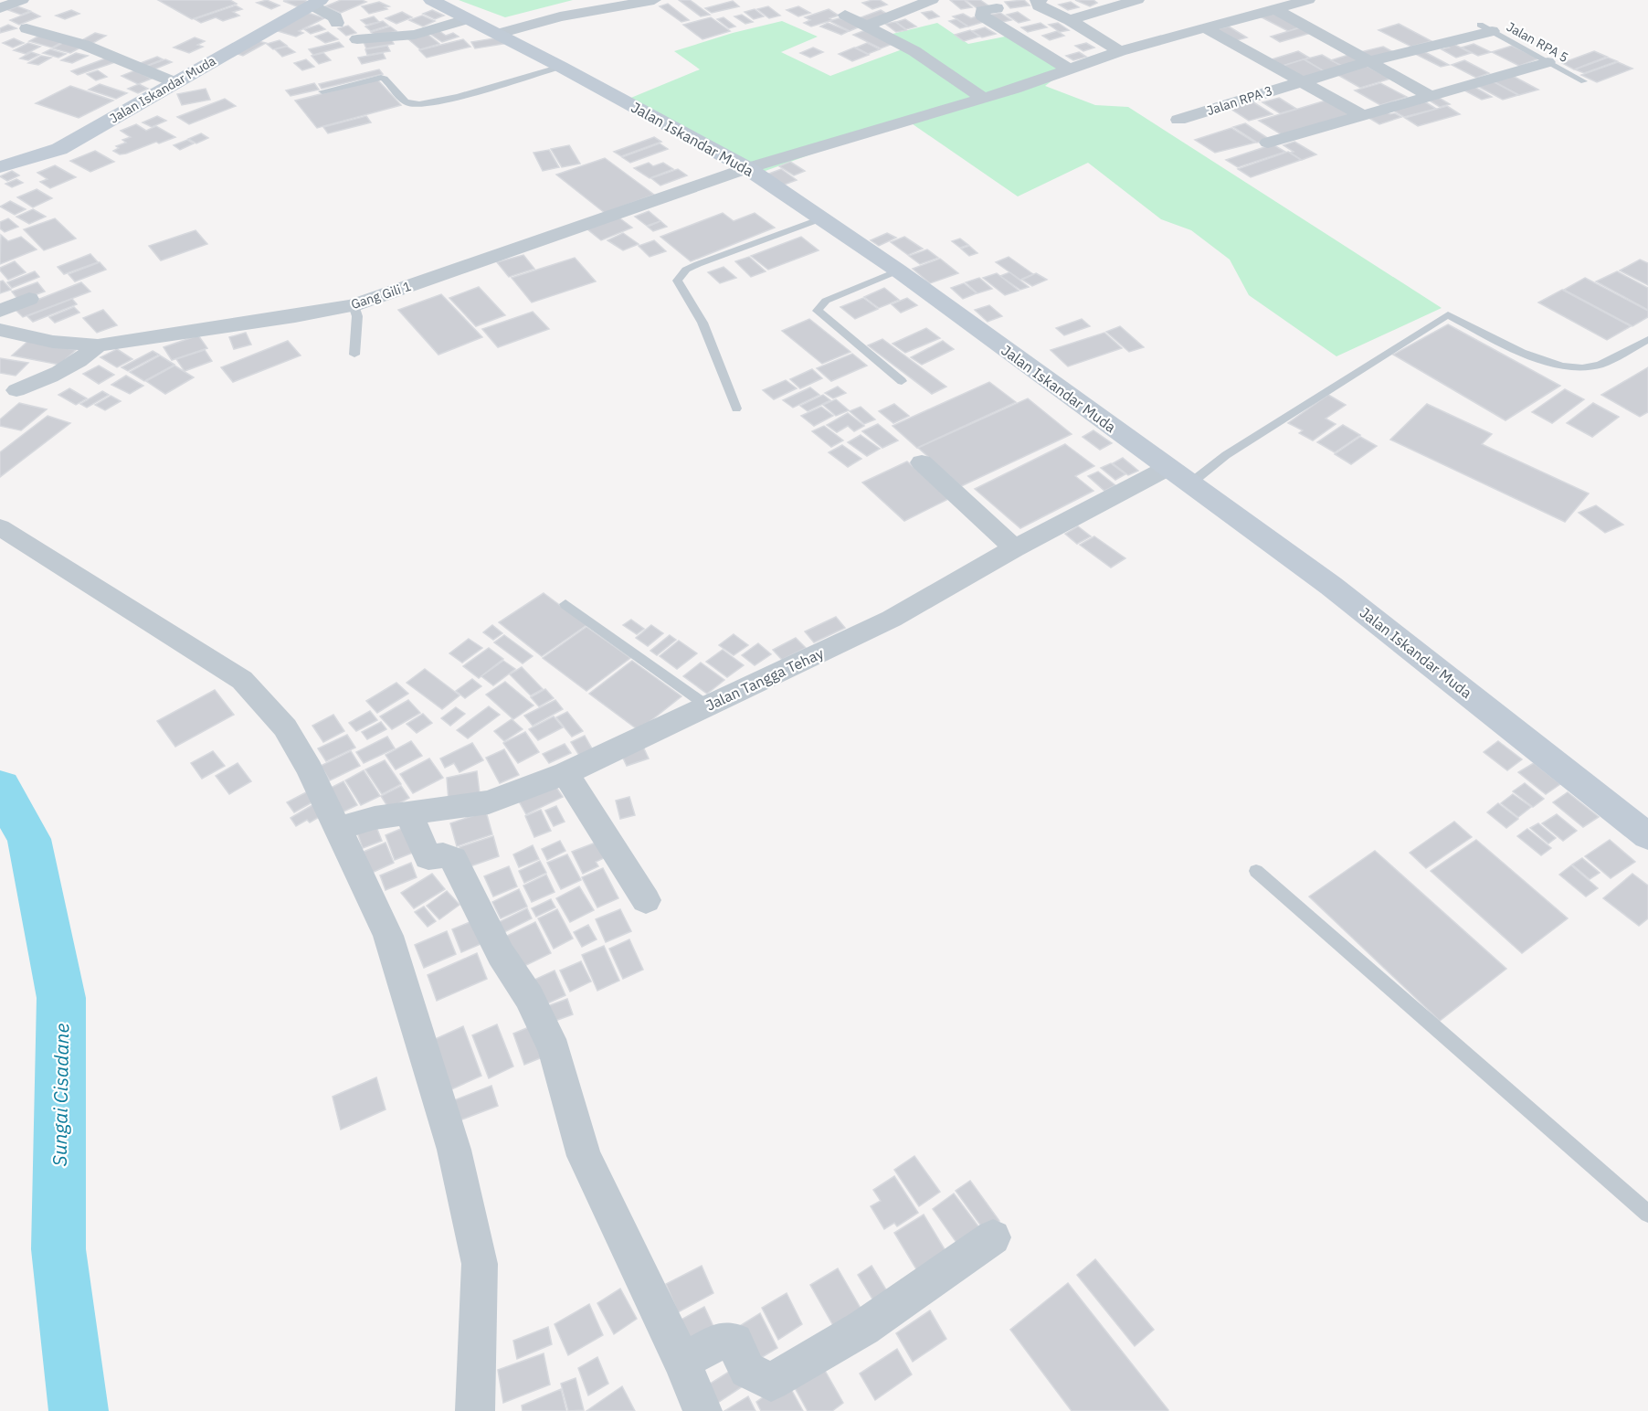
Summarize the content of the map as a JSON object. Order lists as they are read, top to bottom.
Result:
{
  "streets": {
    "street": [
      "Jalan Iskandar Muda",
      "Jalan RPA 3",
      "Gang Gili 1",
      "Jalan Tangga Tehay"
    ],
    "lane": ["Jalan RPA 5"]
  },
  "crossings": [
    ["Jalan RPA 5", "Jalan RPA 3"],
    ["Jalan Iskandar Muda", "Gang Gili 1"],
    ["Jalan Iskandar Muda", "Jalan Tangga Tehay"]
  ],
  "water": ["Sungai Cisadane"]
}
